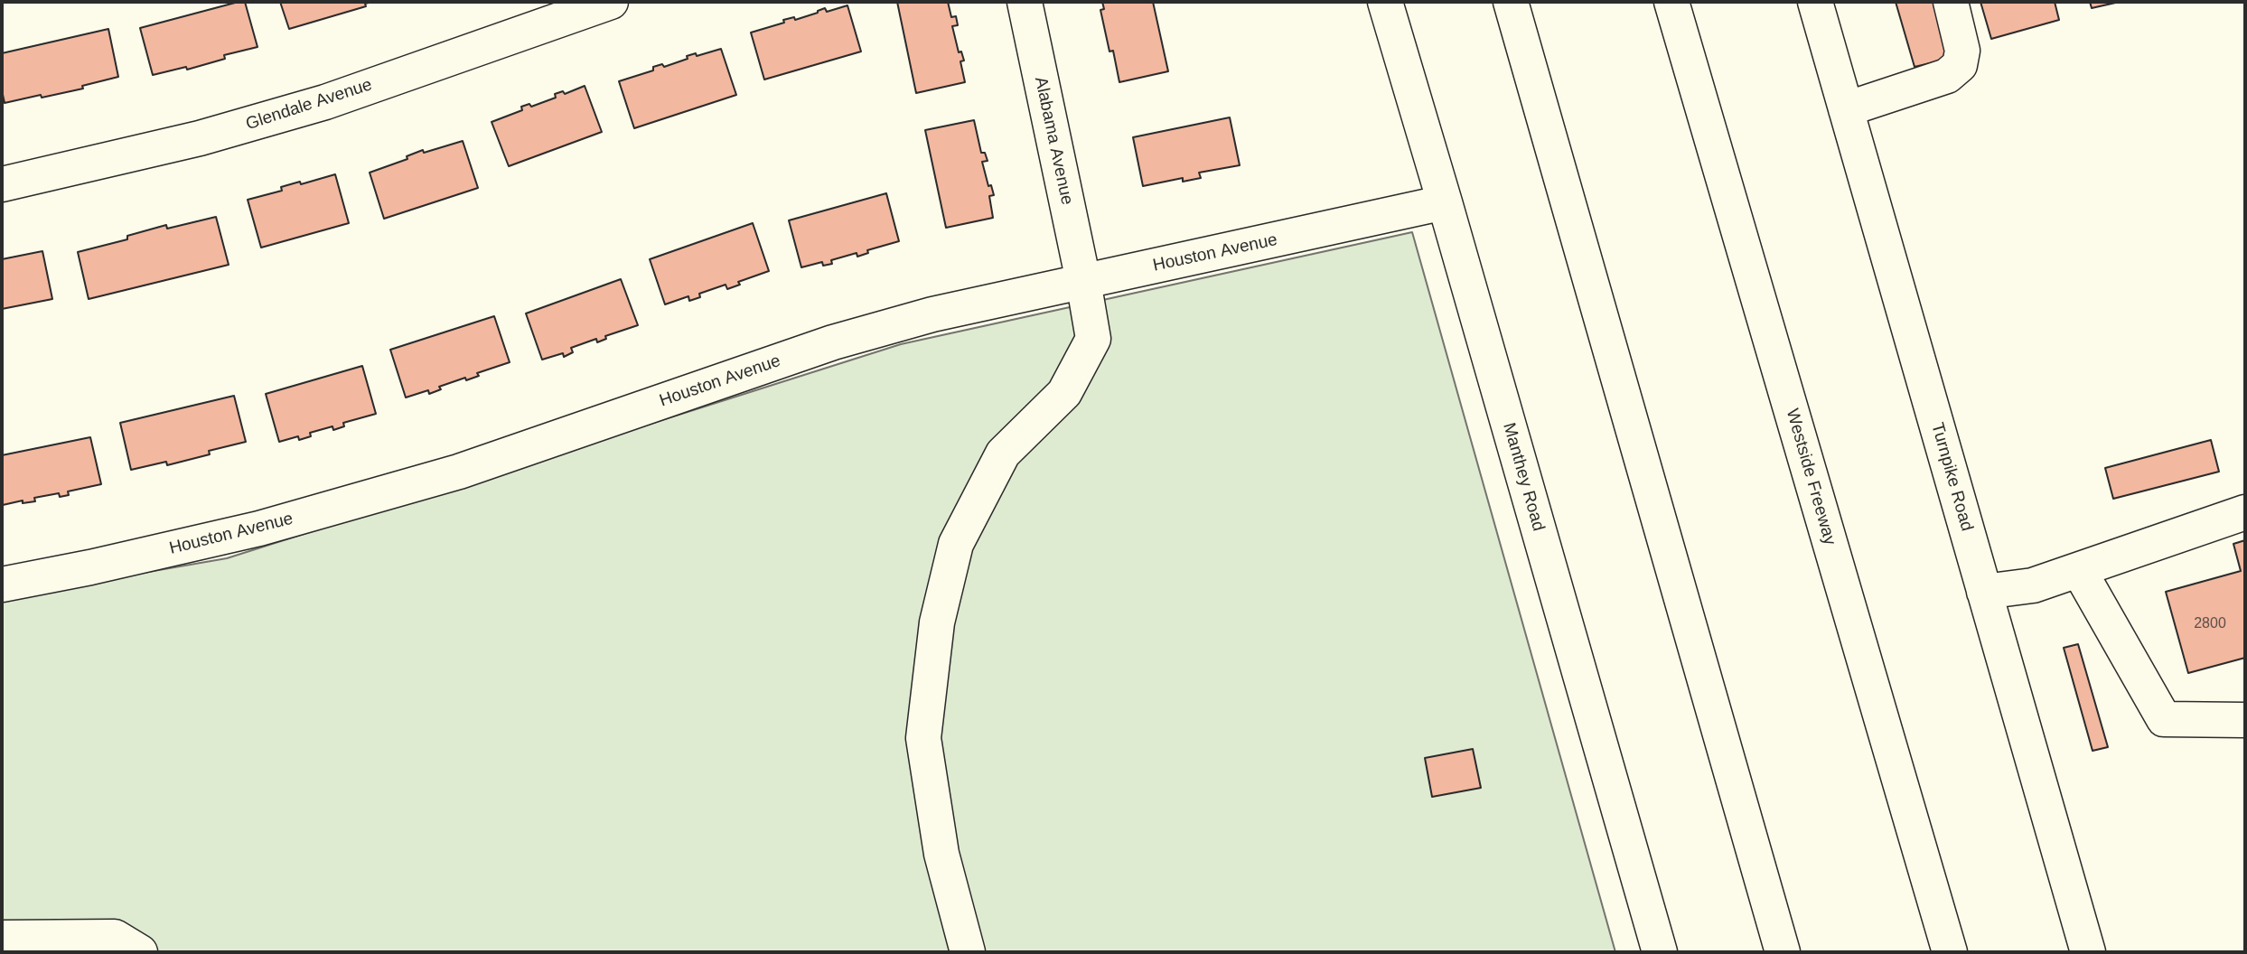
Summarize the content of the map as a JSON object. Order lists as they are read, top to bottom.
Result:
{
  "streets": {
    "main road": [
      "Glendale Avenue",
      "Alabama Avenue",
      "Houston Avenue",
      "Manthey Road",
      "Westside Freeway",
      "Turnpike Road"
    ]
  },
  "crossings": [
    ["Alabama Avenue", "Houston Avenue"],
    ["Houston Avenue", "Manthey Road"]
  ],
  "house_numbers": ["2800"]
}
